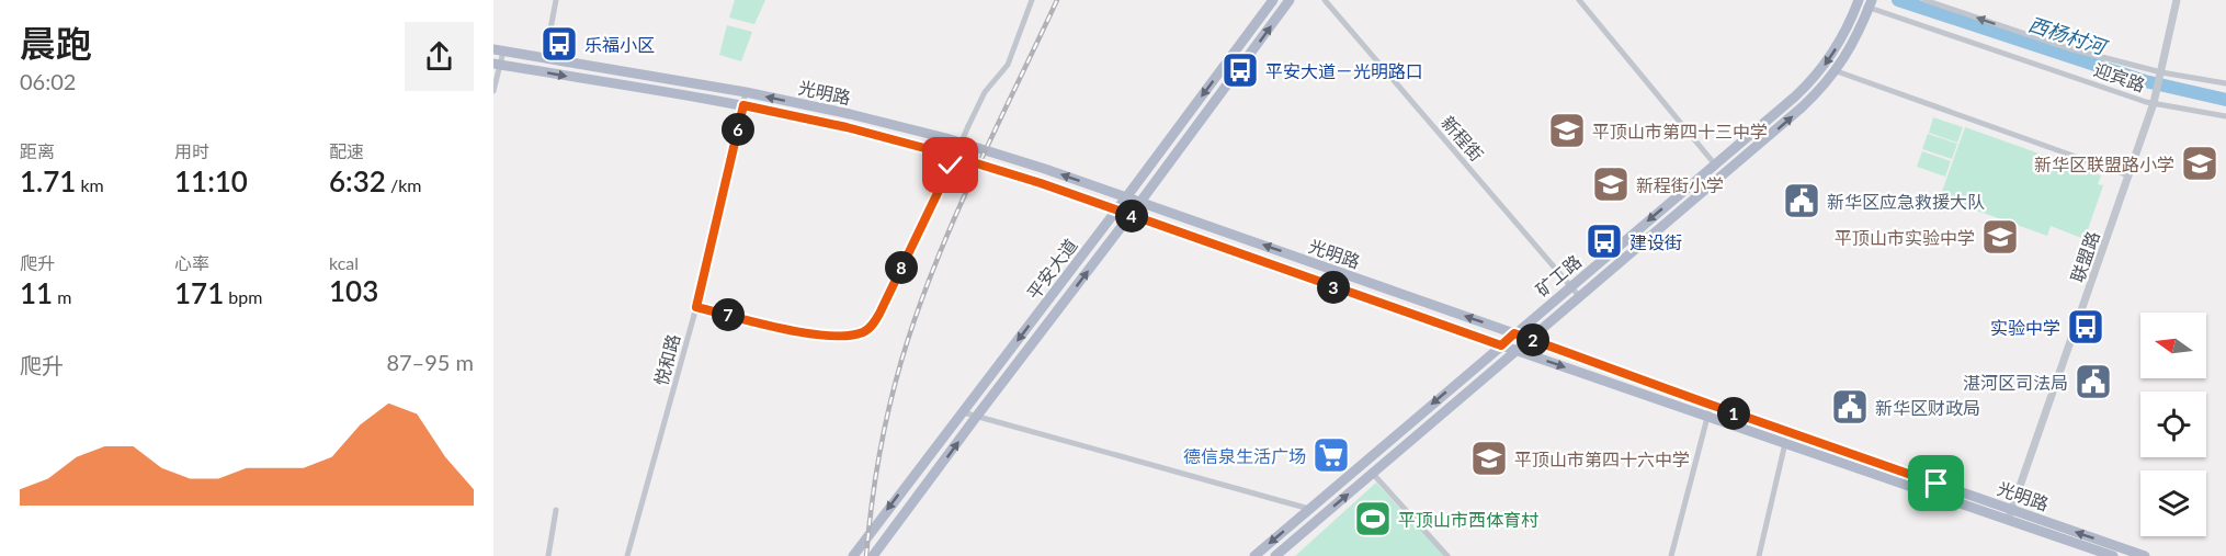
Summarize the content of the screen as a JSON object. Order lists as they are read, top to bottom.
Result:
{
  "streets": {
    "main road": ["光明路", "平安大道", "矿工路"],
    "street": [
      "迎宾路",
      "新程街",
      "联盟路",
      "悦和路"
    ]
  },
  "crossings": [
    ["迎宾路", "联盟路"],
    ["迎宾路", "矿工路"],
    ["光明路", "联盟路"],
    ["光明路", "平安大道"],
    ["光明路", "矿工路"],
    ["光明路", "悦和路"],
    ["新程街", "矿工路"]
  ],
  "water": ["西杨村河"],
  "places": {
    "bus stop": [
      "乐福小区",
      "平安大道－光明路口",
      "建设街",
      "实验中学"
    ],
    "school or university": [
      "平顶山市第四十三中学",
      "新华区联盟路小学",
      "新程街小学",
      "平顶山市实验中学",
      "平顶山市第四十六中学"
    ],
    "public building": ["新华区应急救援大队", "湛河区司法局", "新华区财政局"],
    "supermarket": ["德信泉生活广场"],
    "sports": ["平顶山市西体育村"]
  },
  "north": "left",
  "page": {
    "heading": ["晨跑", "06:02"],
    "stats": [
      ["距离", "1.71 km"],
      ["用时", "11:10"],
      ["配速", "6:32 /km"],
      ["爬升", "11 m"],
      ["心率", "171 bpm"],
      ["kcal", "103"]
    ],
    "pins": [
      "6",
      "4",
      "8",
      "3",
      "7",
      "2",
      "1"
    ],
    "chart": ["爬升", "87–95 m"]
  }
}
